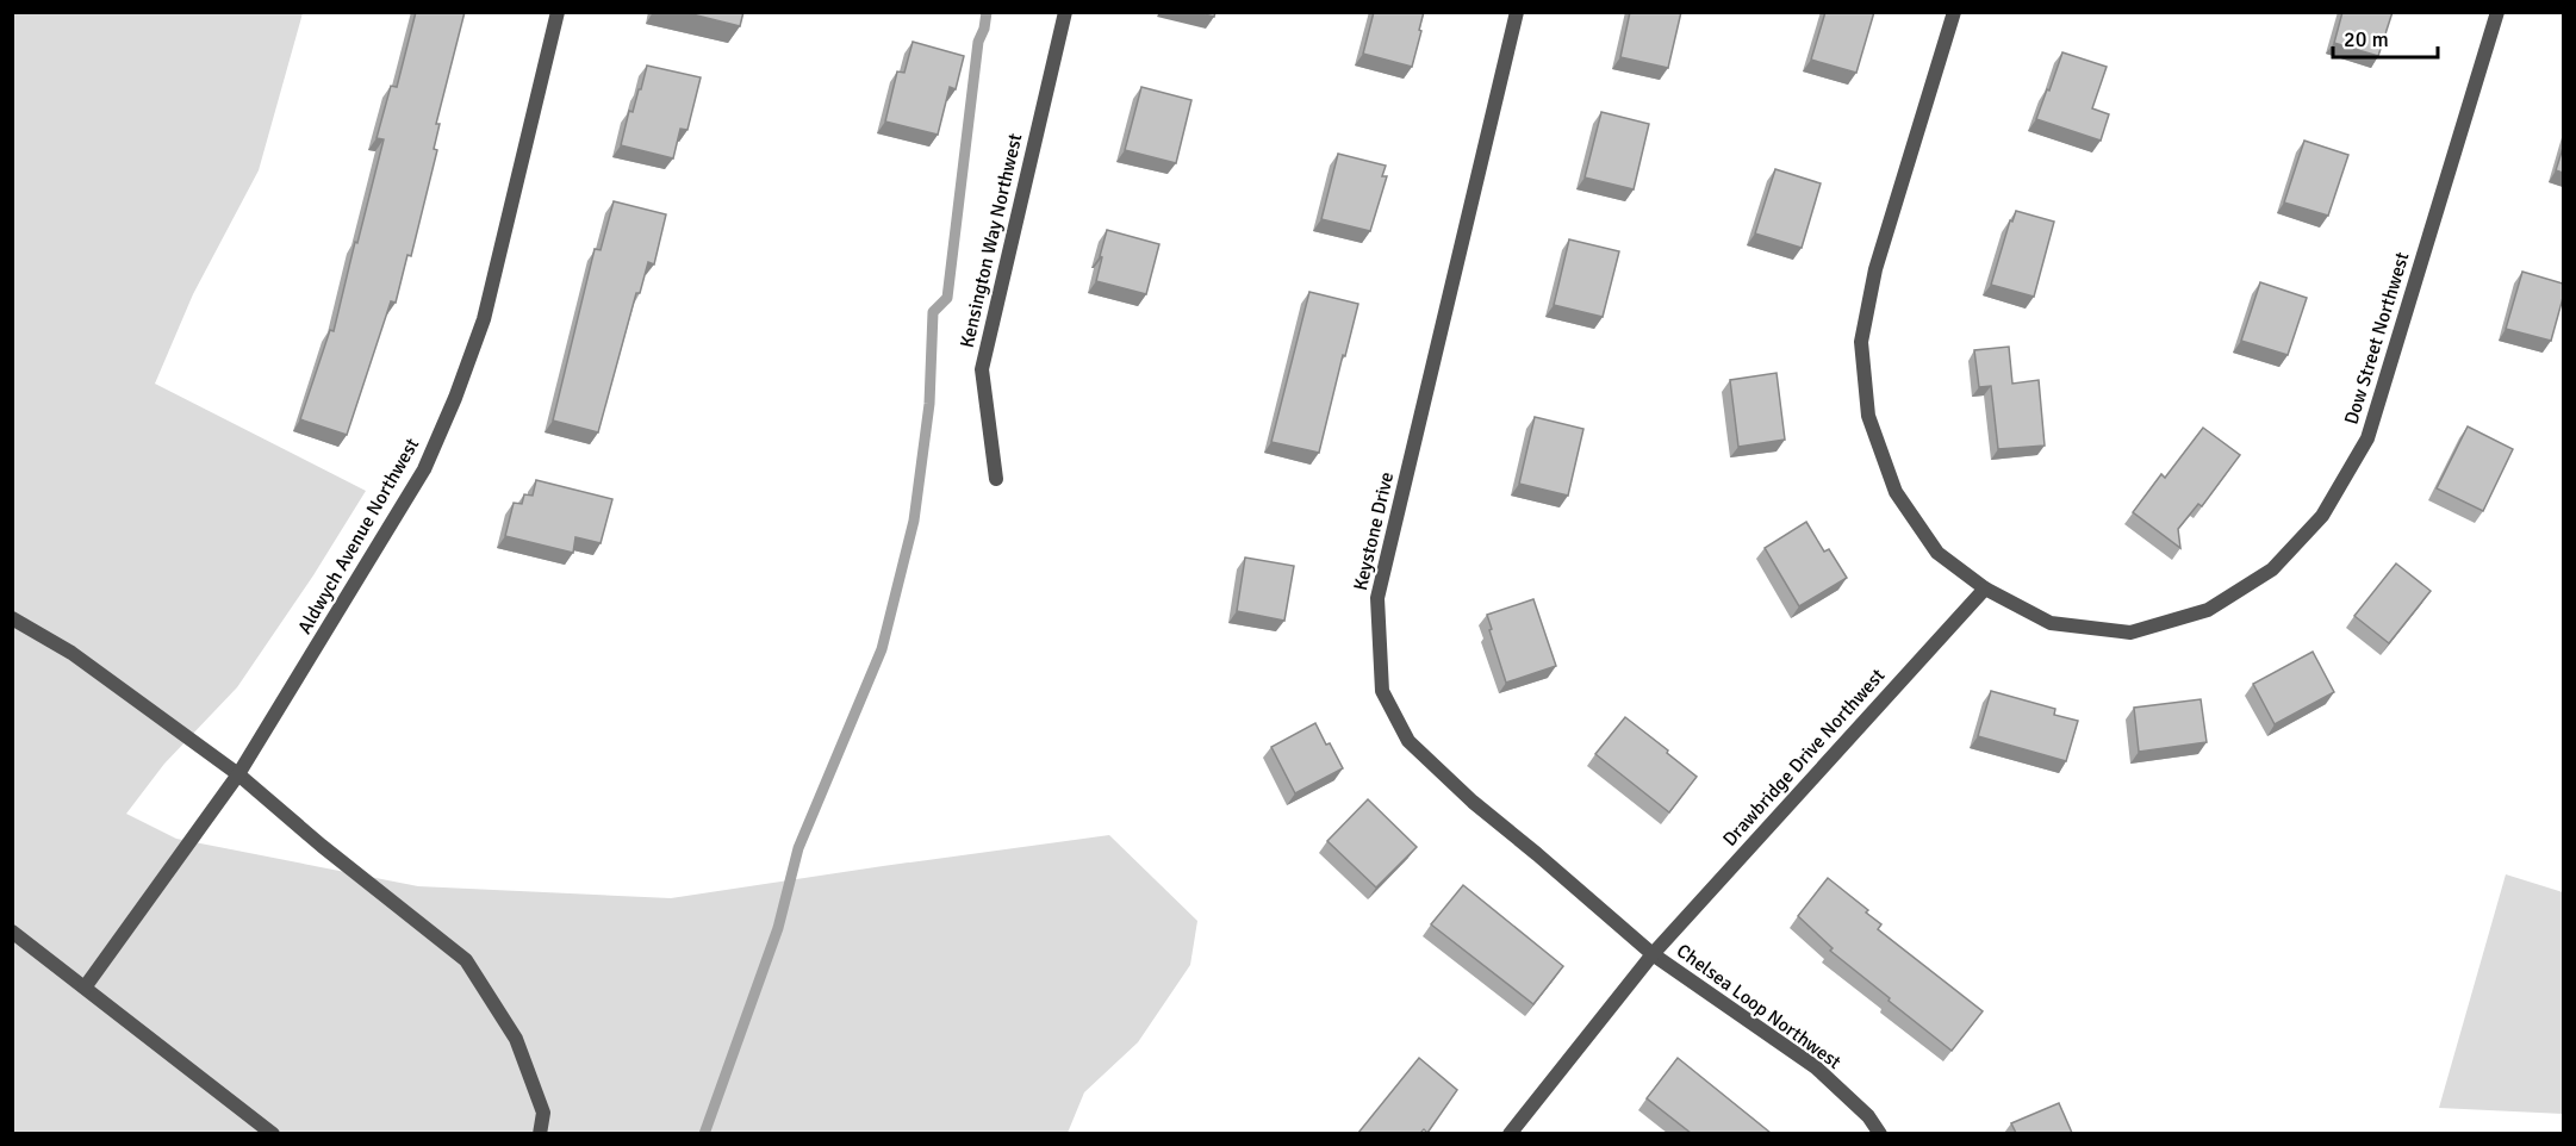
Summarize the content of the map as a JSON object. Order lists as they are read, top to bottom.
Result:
{
  "streets": {
    "street": [
      "Kensington Way Northwest",
      "Dow Street Northwest",
      "Keystone Drive",
      "Aldwych Avenue Northwest",
      "Drawbridge Drive Northwest",
      "Chelsea Loop Northwest"
    ]
  },
  "crossings": [
    ["Dow Street Northwest", "Drawbridge Drive Northwest"],
    ["Keystone Drive", "Drawbridge Drive Northwest"],
    ["Keystone Drive", "Chelsea Loop Northwest"],
    ["Drawbridge Drive Northwest", "Chelsea Loop Northwest"]
  ],
  "scale_bar": "20 m"
}
